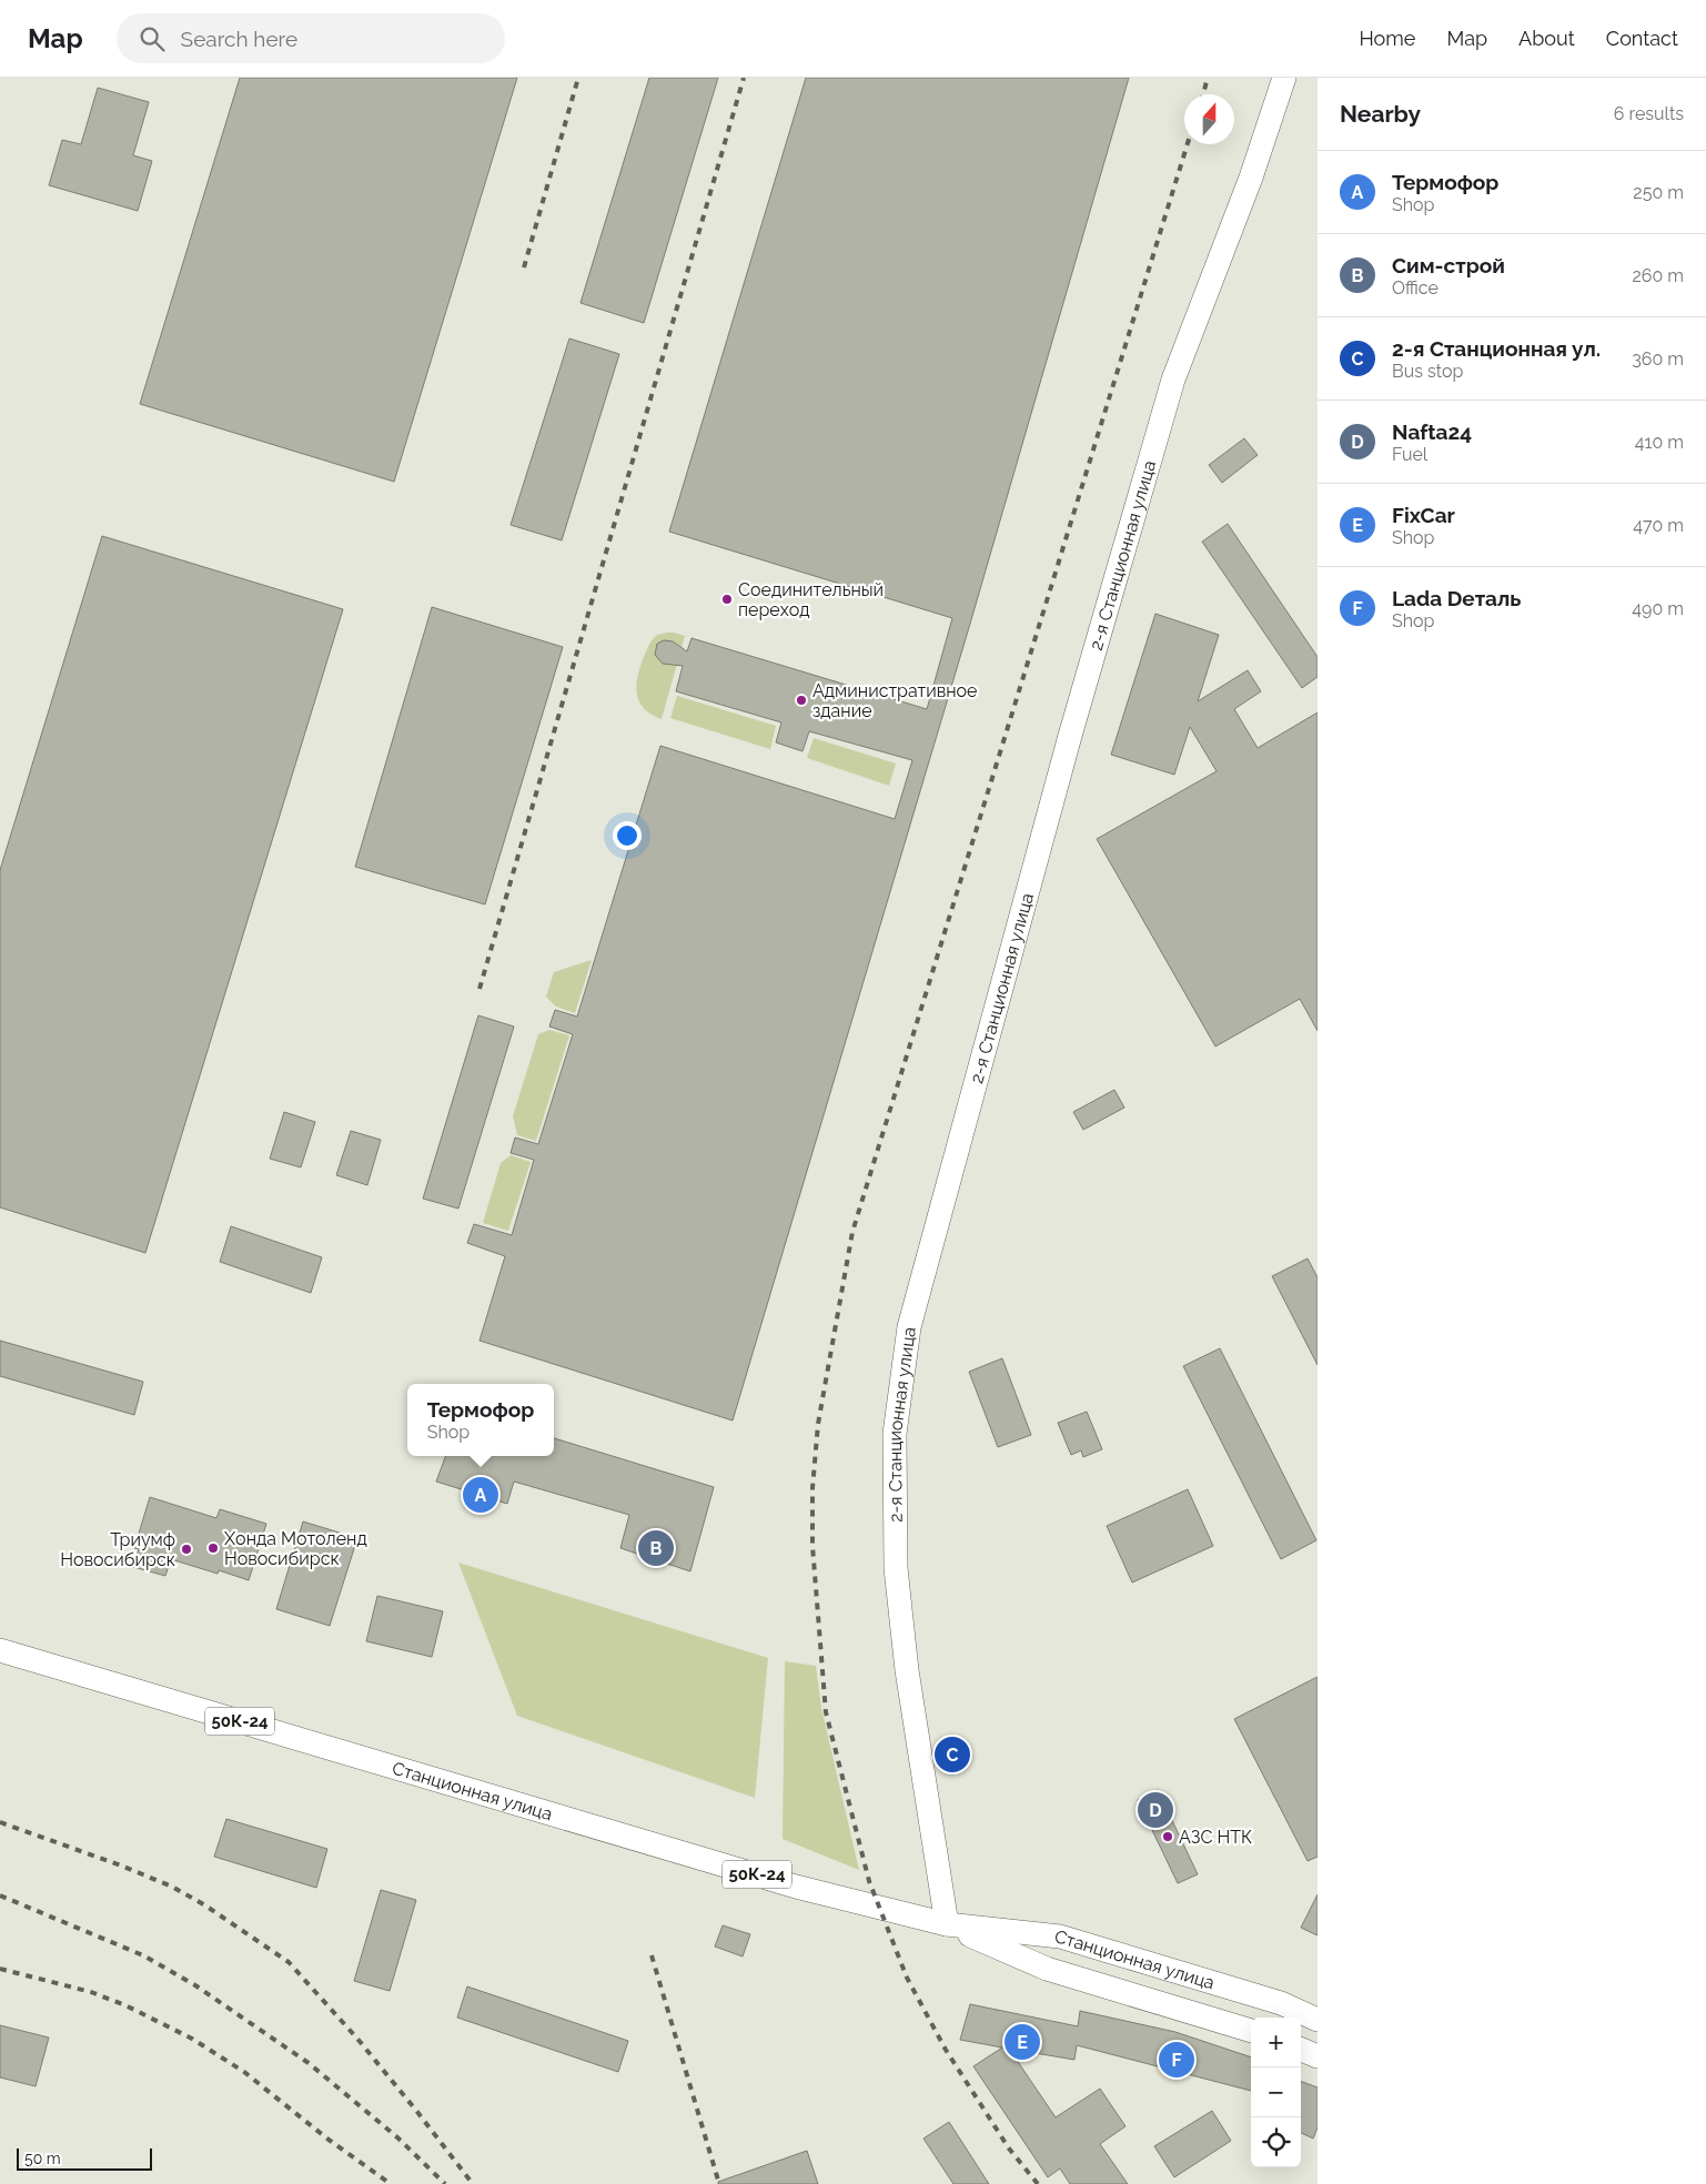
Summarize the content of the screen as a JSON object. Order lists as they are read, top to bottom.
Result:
{
  "streets": {
    "main road": ["2-я Станционная улица", "50К-24", "Станционная улица"]
  },
  "crossings": [
    ["2-я Станционная улица", "Станционная улица"]
  ],
  "places": [
    "Соединительный переход",
    "Административное здание",
    "Хонда Мотоленд Новосибирск",
    "Триумф Новосибирск",
    "АЗС НТК"
  ],
  "scale_bar": "50 m",
  "north": "top",
  "page": {
    "header": "Map",
    "search": "Search here",
    "nav": [
      "Home",
      "Map",
      "About",
      "Contact"
    ],
    "heading": ["Nearby", "6 results"],
    "list": [
      {
        "mark": "A",
        "name": "Термофор",
        "note": "Shop",
        "value": "250 m"
      },
      {
        "mark": "B",
        "name": "Сим-строй",
        "note": "Office",
        "value": "260 m"
      },
      {
        "mark": "C",
        "name": "2-я Станционная ул.",
        "note": "Bus stop",
        "value": "360 m"
      },
      {
        "mark": "D",
        "name": "Nafta24",
        "note": "Fuel",
        "value": "410 m"
      },
      {
        "mark": "E",
        "name": "FixCar",
        "note": "Shop",
        "value": "470 m"
      },
      {
        "mark": "F",
        "name": "Lada Dеталь",
        "note": "Shop",
        "value": "490 m"
      }
    ],
    "popup": ["Термофор", "Shop"],
    "pins": [
      "A",
      "B",
      "C",
      "D",
      "E",
      "F"
    ],
    "map_buttons": ["+", "−"],
    "scale": "50 m"
  }
}
